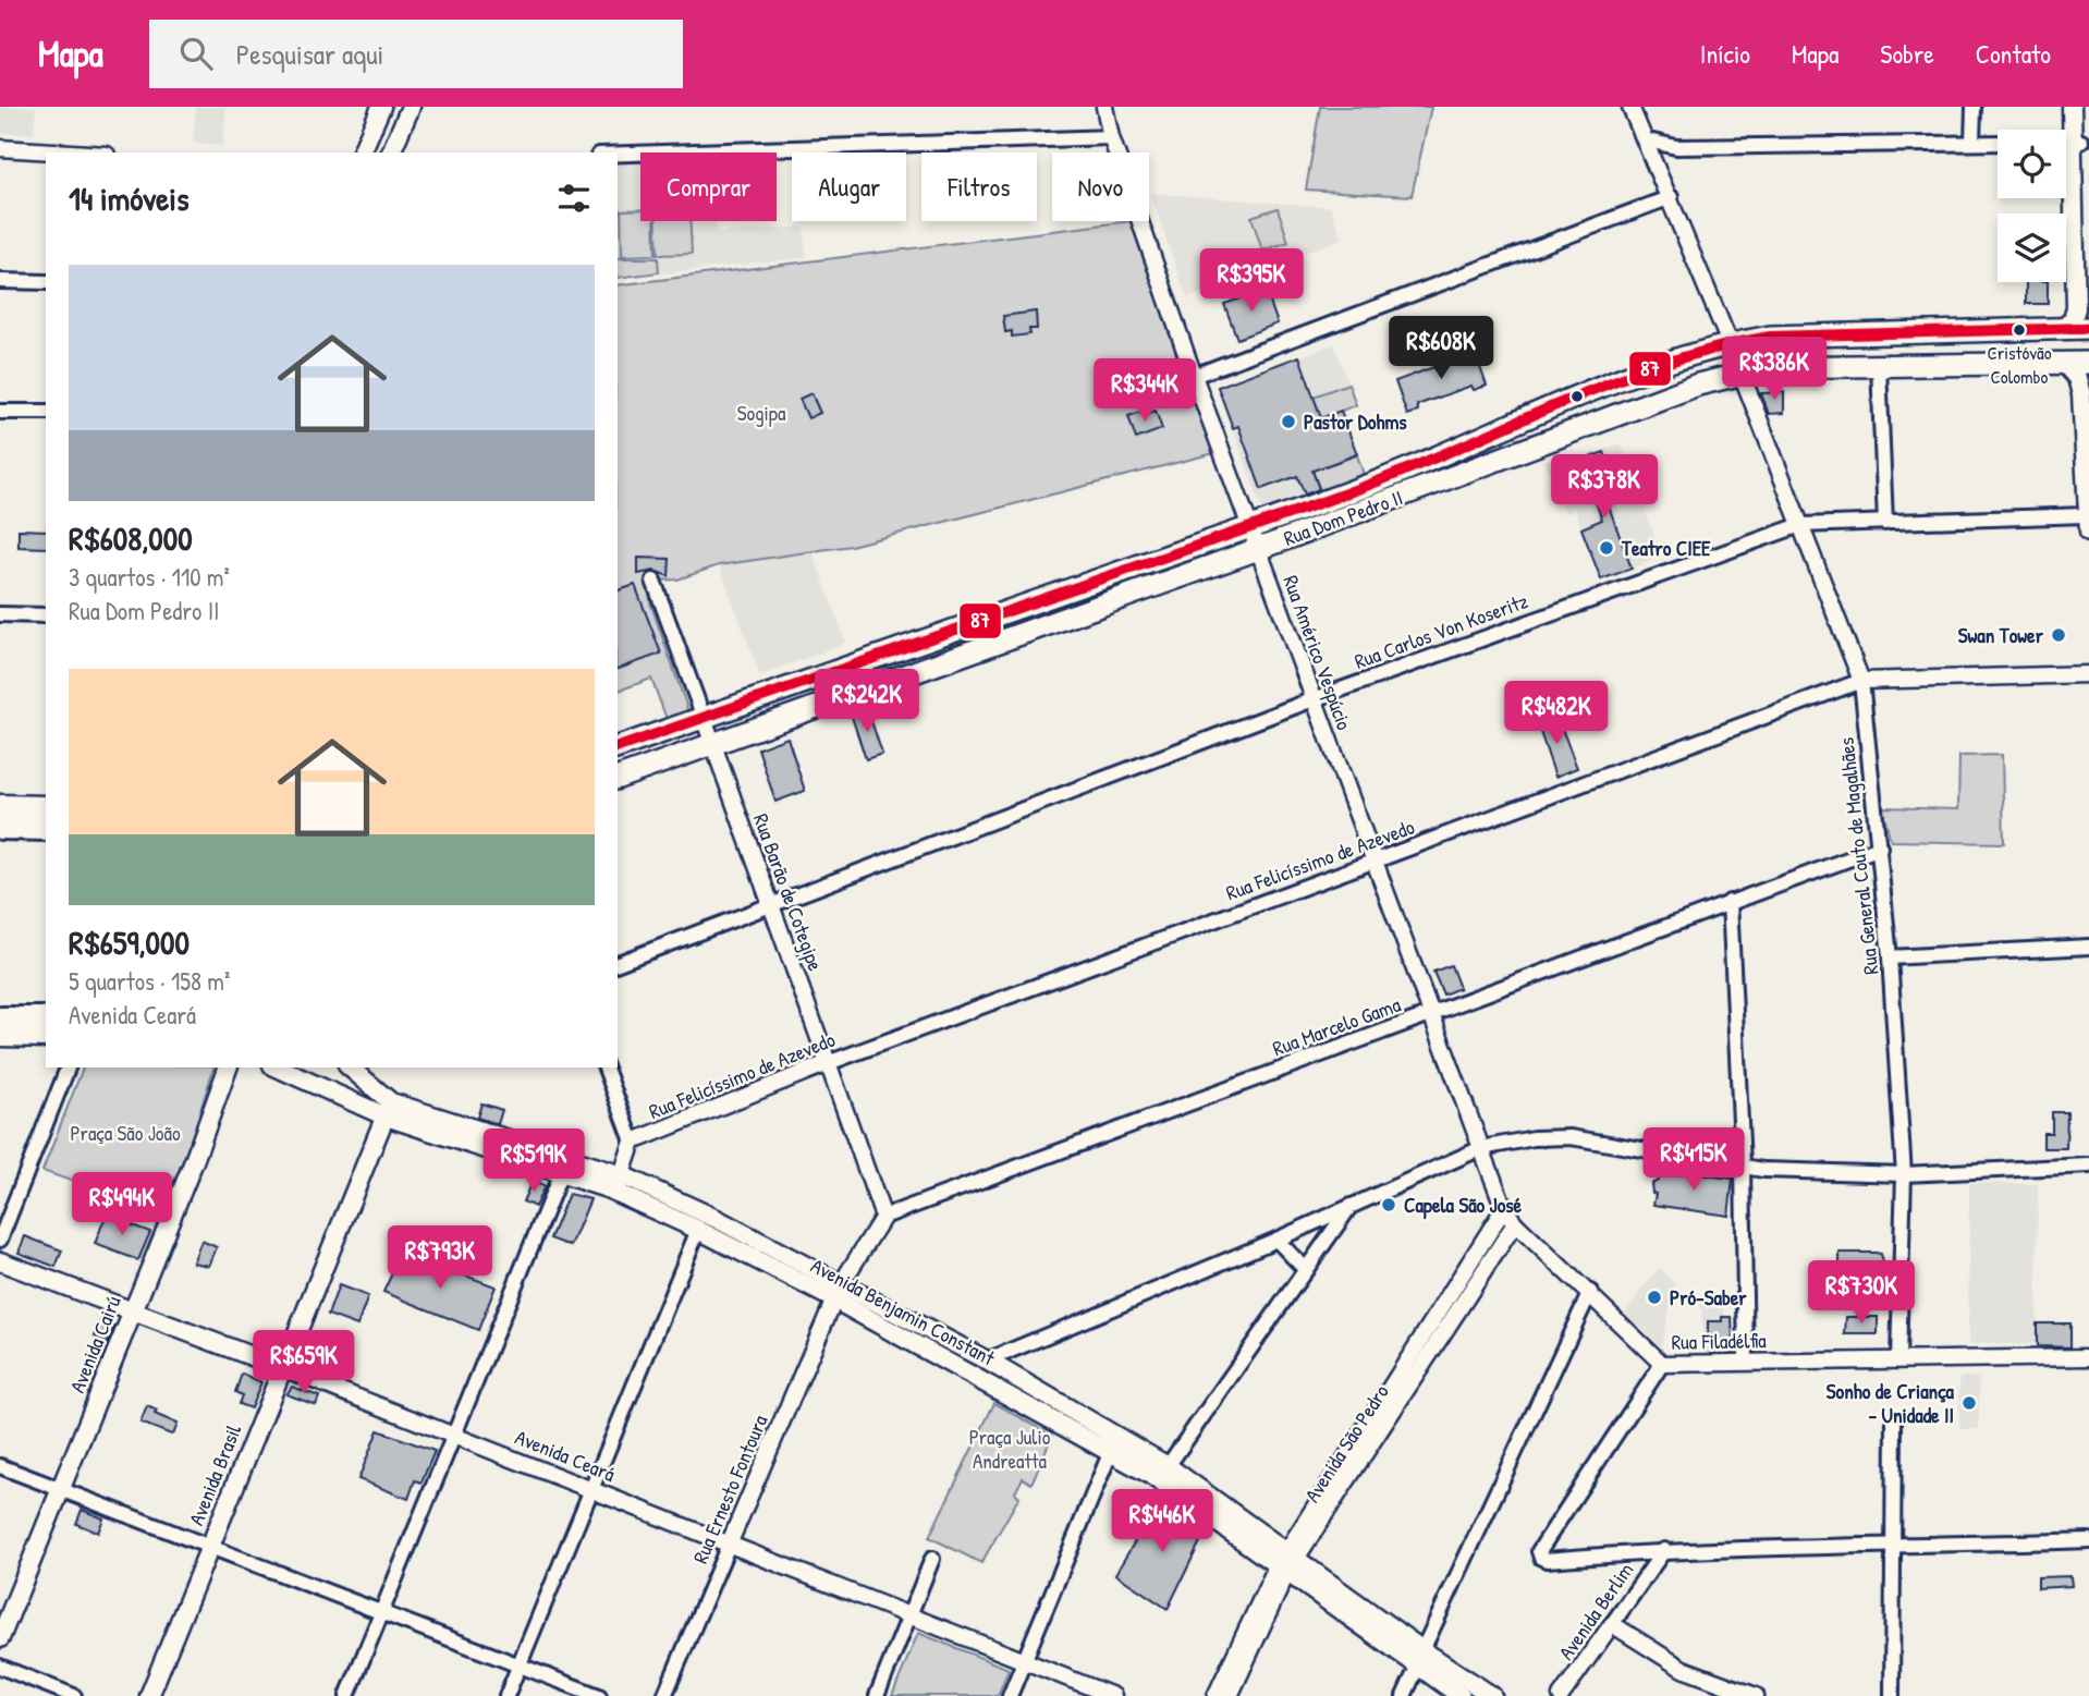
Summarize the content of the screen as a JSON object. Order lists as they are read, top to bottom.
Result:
{
  "streets": {
    "main road": [
      "Rua Dom Pedro II",
      "Avenida Benjamin Constant",
      "Avenida Cairú",
      "Avenida Ceará",
      "Avenida Brasil"
    ],
    "street": [
      "Rua Carlos Von Koseritz",
      "Rua Américo Vespúcio",
      "Rua General Couto de Magalhães",
      "Rua Felicíssimo de Azevedo",
      "Rua Barão de Cotegipe",
      "Rua Marcelo Gama",
      "Rua Filadélfia",
      "Avenida São Pedro",
      "Rua Ernesto Fontoura",
      "Avenida Berlim"
    ]
  },
  "crossings": [
    ["Rua Dom Pedro II", "Rua Américo Vespúcio"],
    ["Rua Dom Pedro II", "Rua General Couto de Magalhães"],
    ["Rua Dom Pedro II", "Rua Barão de Cotegipe"],
    ["Rua Carlos Von Koseritz", "Rua Américo Vespúcio"],
    ["Rua Carlos Von Koseritz", "Rua General Couto de Magalhães"],
    ["Rua Carlos Von Koseritz", "Rua Barão de Cotegipe"],
    ["Rua Américo Vespúcio", "Rua Felicíssimo de Azevedo"],
    ["Rua Américo Vespúcio", "Rua Marcelo Gama"],
    ["Rua Américo Vespúcio", "Rua Filadélfia"],
    ["Rua Américo Vespúcio", "Avenida São Pedro"],
    ["Rua General Couto de Magalhães", "Rua Felicíssimo de Azevedo"],
    ["Rua General Couto de Magalhães", "Rua Marcelo Gama"],
    ["Rua General Couto de Magalhães", "Rua Filadélfia"],
    ["Rua Felicíssimo de Azevedo", "Rua Barão de Cotegipe"],
    ["Rua Felicíssimo de Azevedo", "Avenida Benjamin Constant"],
    ["Rua Barão de Cotegipe", "Rua Marcelo Gama"],
    ["Avenida Benjamin Constant", "Avenida São Pedro"],
    ["Avenida Benjamin Constant", "Avenida Brasil"],
    ["Avenida Benjamin Constant", "Rua Ernesto Fontoura"],
    ["Rua Filadélfia", "Avenida São Pedro"],
    ["Avenida Cairú", "Avenida Ceará"],
    ["Avenida Ceará", "Avenida Brasil"],
    ["Avenida Ceará", "Rua Ernesto Fontoura"]
  ],
  "parks": ["Sogipa", "Praça São João", "Praça Julio Andreatta"],
  "places": [
    "Cristóvão Colombo",
    "Pastor Dohms",
    "Teatro CIEE",
    "Swan Tower",
    "Capela São José",
    "Pró-Saber",
    "Sonho de Criança - Unidade II"
  ],
  "lines": ["transit line 87"],
  "page": {
    "header": "Mapa",
    "search": "Pesquisar aqui",
    "nav": [
      "Início",
      "Mapa",
      "Sobre",
      "Contato"
    ],
    "chip": [
      "Comprar",
      "Alugar",
      "Filtros",
      "Novo"
    ],
    "heading": "14 imóveis",
    "list": [
      {
        "name": "R$608,000",
        "note": "3 quartos · 110 m² · Rua Dom Pedro II"
      },
      {
        "name": "R$659,000",
        "note": "5 quartos · 158 m² · Avenida Ceará"
      }
    ],
    "price": [
      "R$395K",
      "R$608K",
      "R$386K",
      "R$344K",
      "R$378K",
      "R$242K",
      "R$482K",
      "R$415K",
      "R$519K",
      "R$494K",
      "R$793K",
      "R$730K",
      "R$659K",
      "R$446K"
    ]
  }
}
